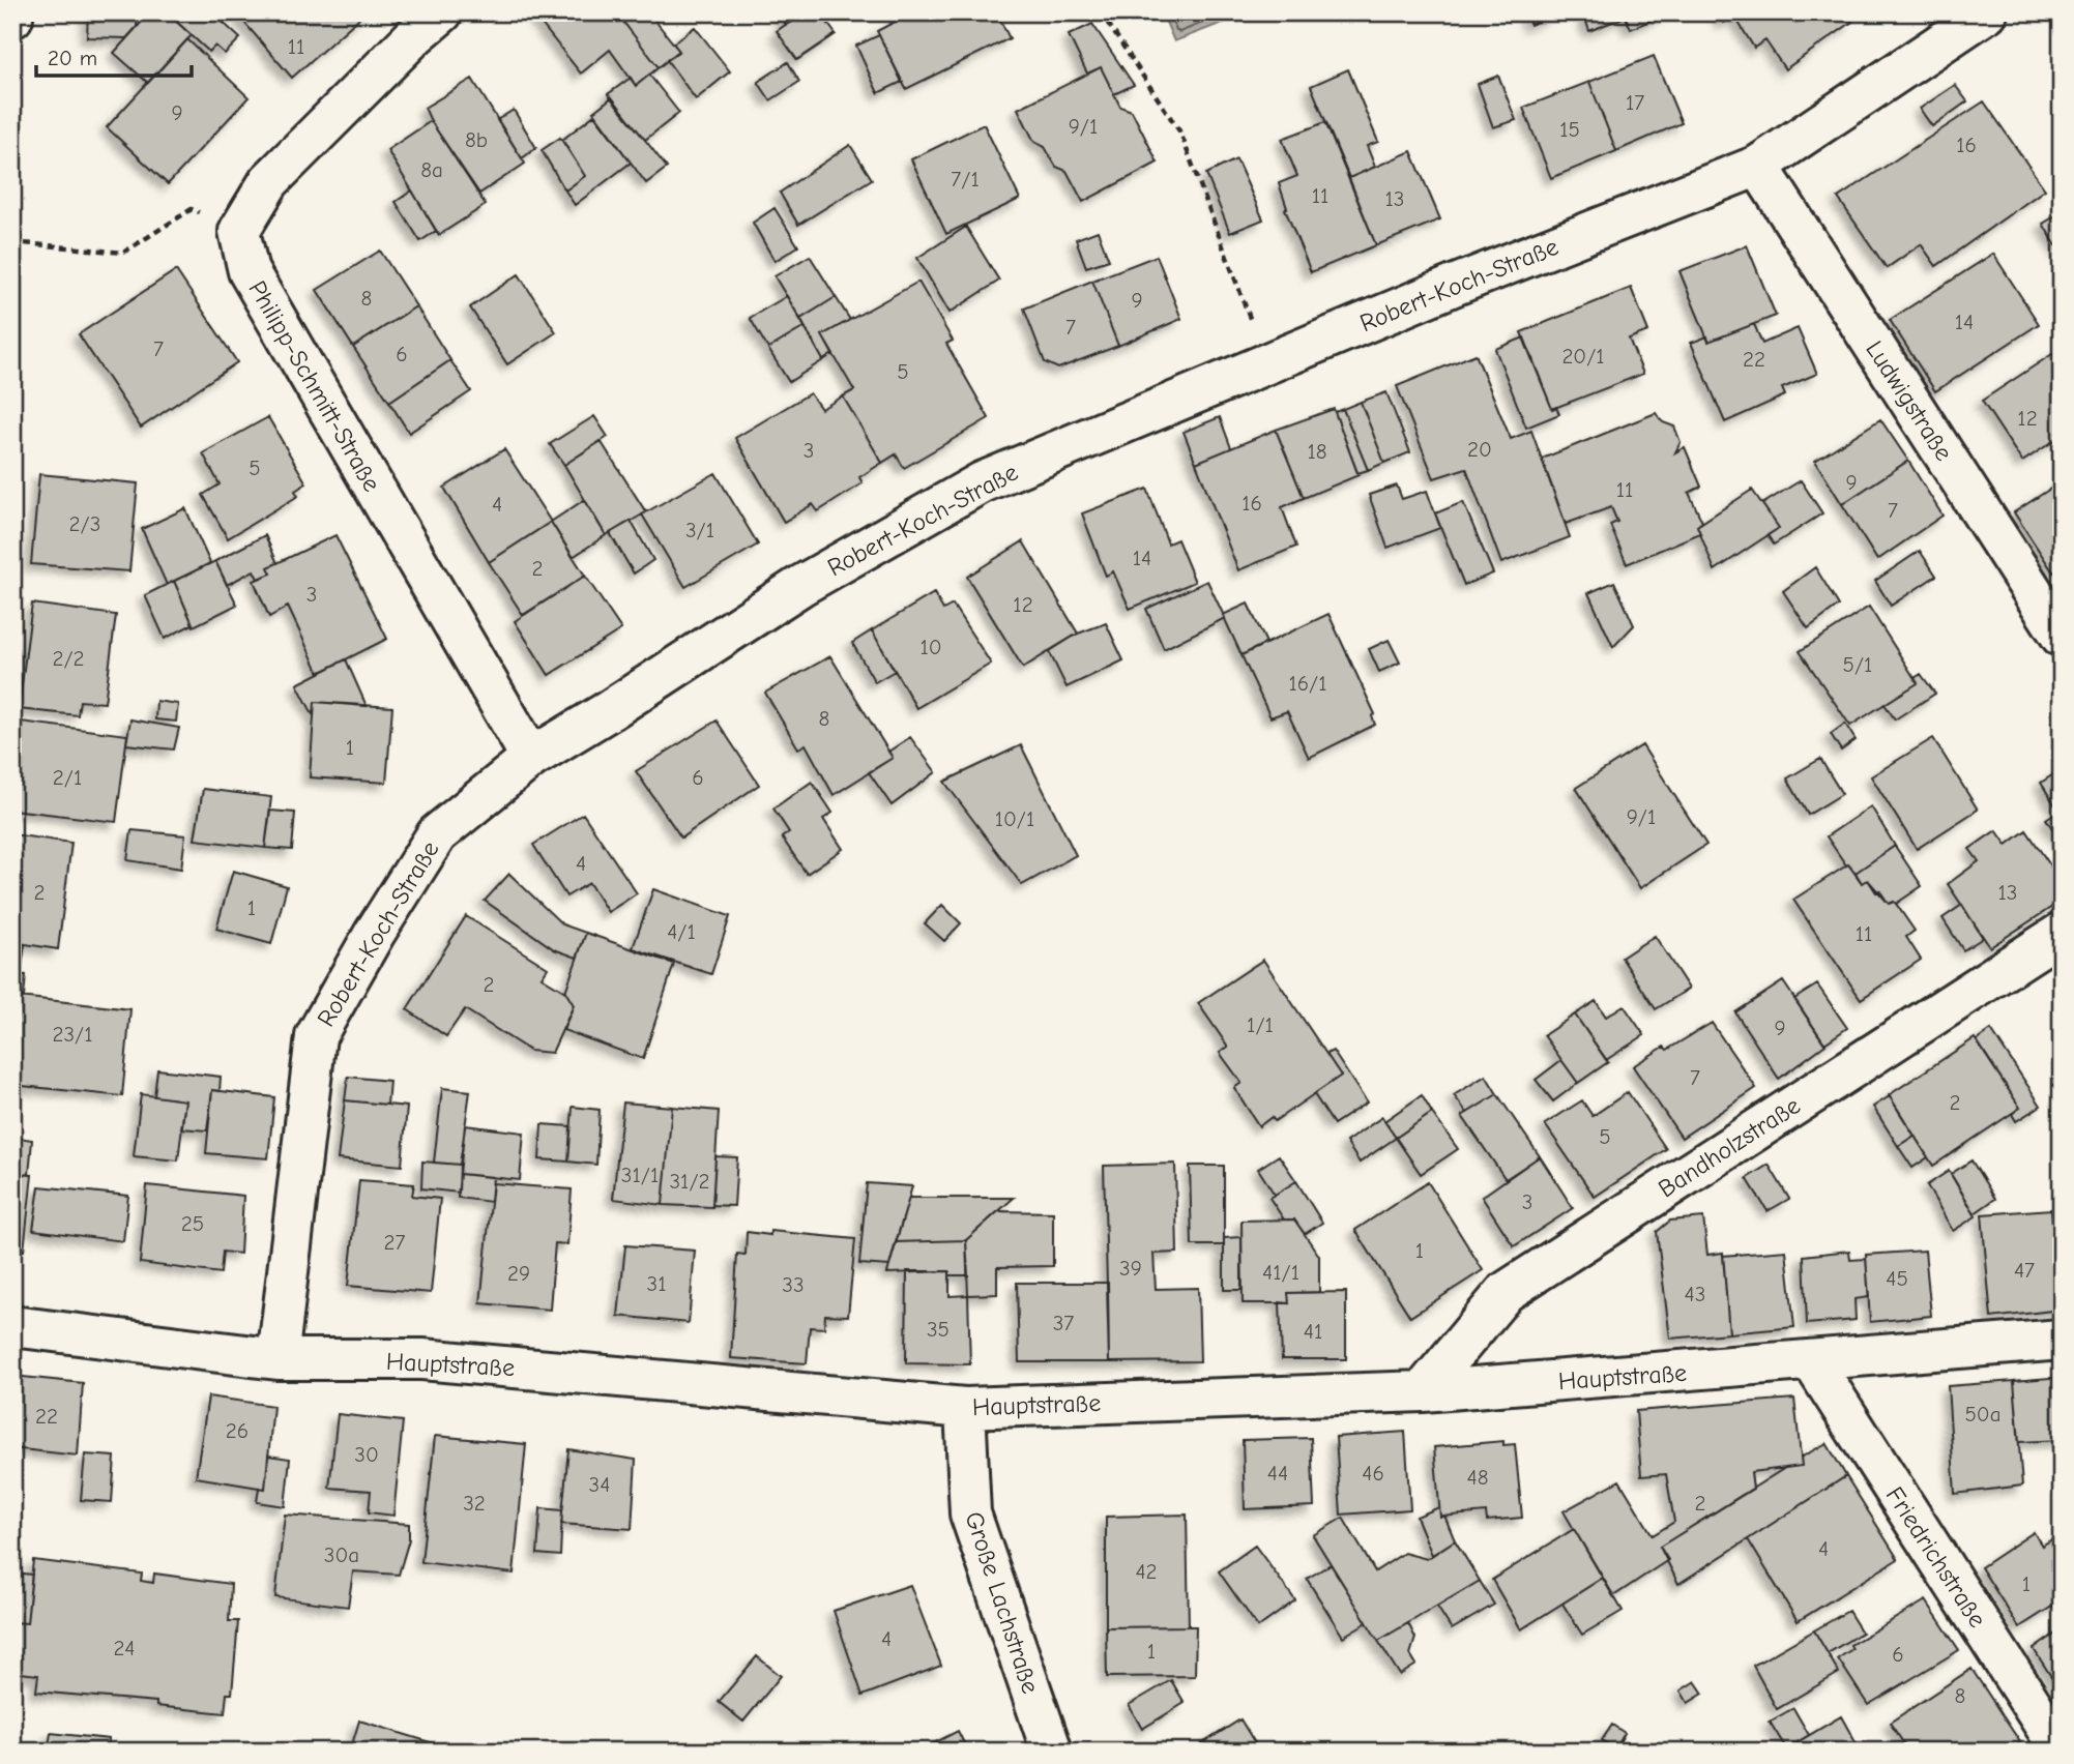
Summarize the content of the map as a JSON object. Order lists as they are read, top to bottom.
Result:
{
  "streets": {
    "street": [
      "Robert-Koch-Straße",
      "Philipp-Schmitt-Straße",
      "Ludwigstraße",
      "Bandholzstraße",
      "Hauptstraße",
      "Friedrichstraße",
      "Große Lachstraße"
    ]
  },
  "crossings": [
    ["Robert-Koch-Straße", "Philipp-Schmitt-Straße"],
    ["Robert-Koch-Straße", "Ludwigstraße"],
    ["Robert-Koch-Straße", "Hauptstraße"],
    ["Bandholzstraße", "Hauptstraße"],
    ["Hauptstraße", "Friedrichstraße"],
    ["Hauptstraße", "Große Lachstraße"]
  ],
  "house_numbers": [
    "11",
    "17",
    "9",
    "9/1",
    "15",
    "8b",
    "16",
    "8a",
    "7/1",
    "11",
    "13",
    "8",
    "9",
    "14",
    "7",
    "7",
    "6",
    "20/1",
    "22",
    "5",
    "12",
    "20",
    "3",
    "18",
    "5",
    "9",
    "11",
    "16",
    "4",
    "7",
    "2/3",
    "3/1",
    "14",
    "2",
    "3",
    "12",
    "10",
    "2/2",
    "5/1",
    "16/1",
    "8",
    "1",
    "2/1",
    "6",
    "9/1",
    "10/1",
    "4",
    "2",
    "13",
    "1",
    "4/1",
    "11",
    "2",
    "1/1",
    "9",
    "23/1",
    "7",
    "2",
    "5",
    "31/1",
    "31/2",
    "3",
    "25",
    "27",
    "1",
    "39",
    "47",
    "41/1",
    "29",
    "45",
    "31",
    "33",
    "43",
    "37",
    "35",
    "41",
    "50a",
    "22",
    "26",
    "30",
    "44",
    "46",
    "48",
    "34",
    "32",
    "2",
    "4",
    "30a",
    "42",
    "1",
    "4",
    "24",
    "1",
    "6",
    "8"
  ],
  "scale_bar": "20 m"
}
